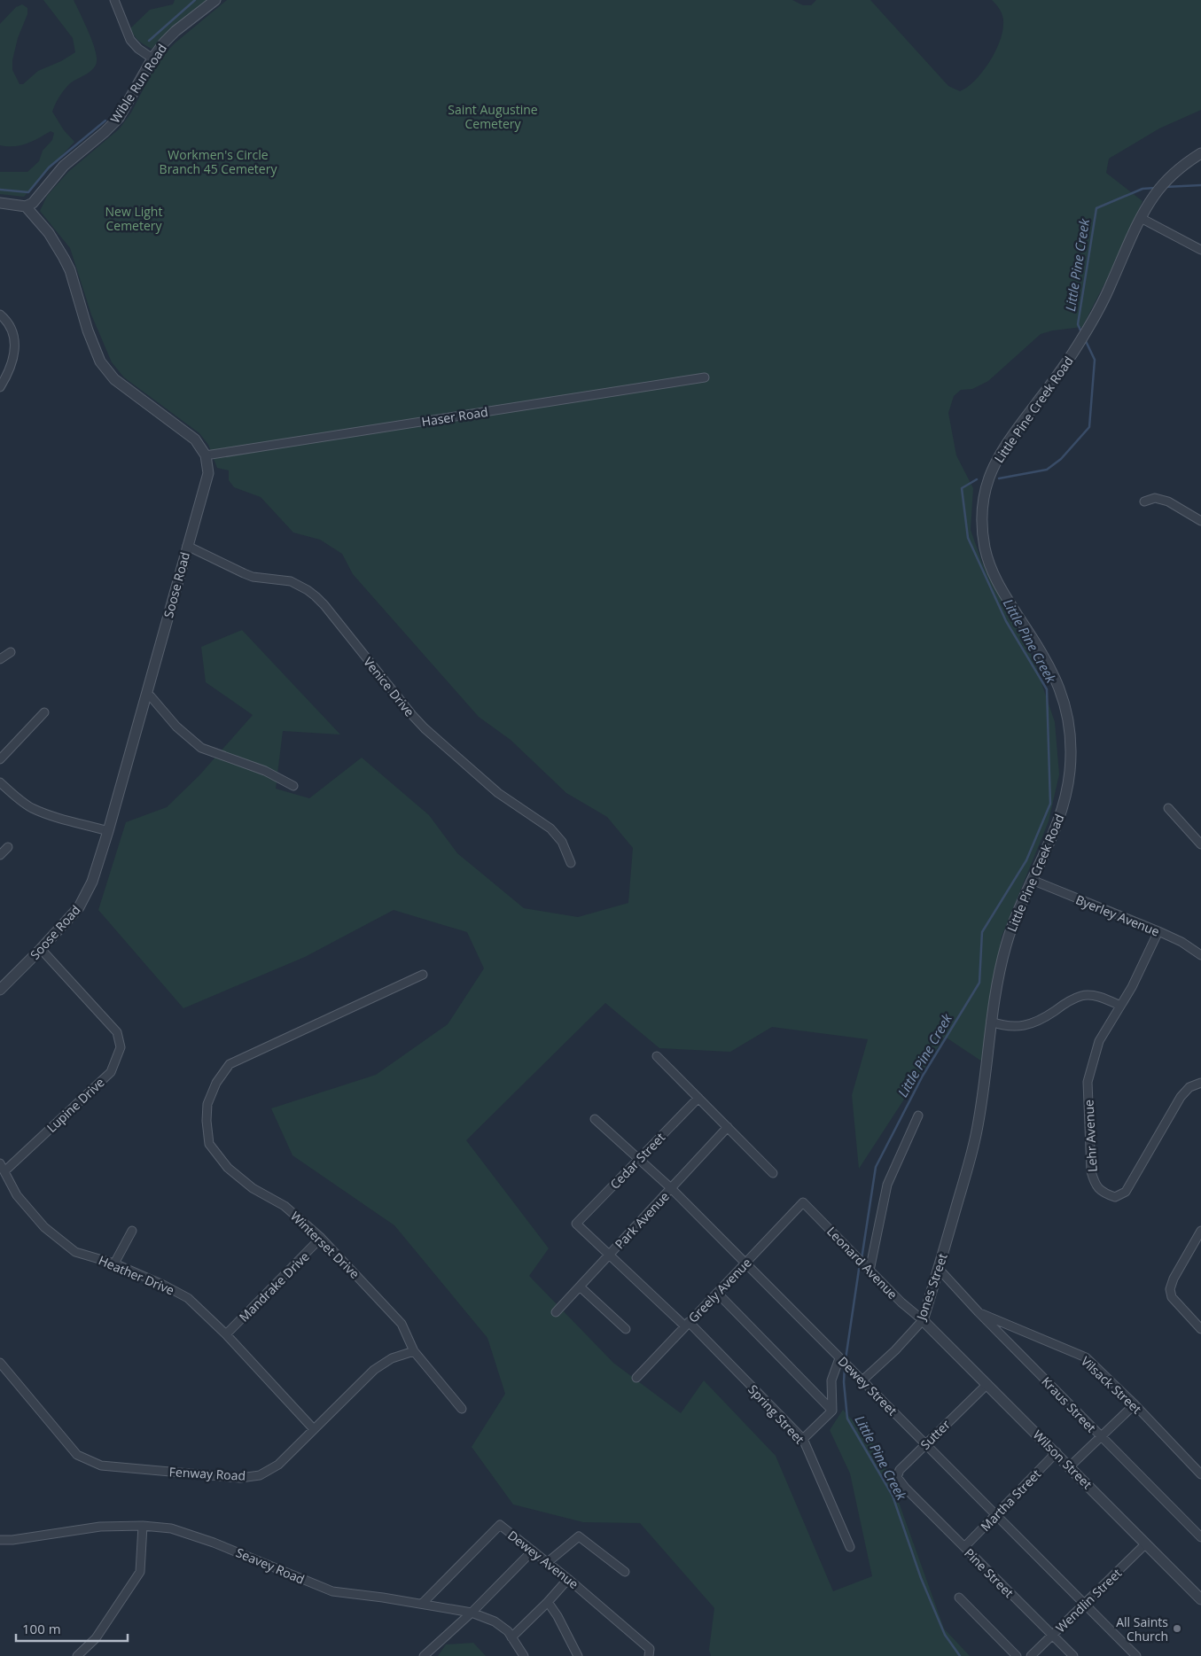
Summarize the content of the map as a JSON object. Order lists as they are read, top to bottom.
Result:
{
  "streets": {
    "street": [
      "Wible Run Road",
      "Little Pine Creek Road",
      "Haser Road",
      "Soose Road",
      "Venice Drive",
      "Byerley Avenue",
      "Lupine Drive",
      "Lehr Avenue",
      "Cedar Street",
      "Park Avenue",
      "Winterset Drive",
      "Leonard Avenue",
      "Heather Drive",
      "Mandrake Drive",
      "Jones Street",
      "Greely Avenue",
      "Vilsack Street",
      "Dewey Street",
      "Kraus Street",
      "Spring Street",
      "Sutter",
      "Wilson Street",
      "Fenway Road",
      "Martha Street",
      "Dewey Avenue",
      "Seavey Road",
      "Pine Street",
      "Wendlin Street"
    ]
  },
  "crossings": [
    ["Little Pine Creek Road", "Byerley Avenue"],
    ["Little Pine Creek Road", "Jones Street"],
    ["Haser Road", "Soose Road"],
    ["Soose Road", "Venice Drive"],
    ["Soose Road", "Lupine Drive"],
    ["Byerley Avenue", "Lehr Avenue"],
    ["Lupine Drive", "Heather Drive"],
    ["Cedar Street", "Dewey Street"],
    ["Cedar Street", "Spring Street"],
    ["Park Avenue", "Dewey Street"],
    ["Park Avenue", "Spring Street"],
    ["Winterset Drive", "Mandrake Drive"],
    ["Winterset Drive", "Fenway Road"],
    ["Leonard Avenue", "Jones Street"],
    ["Leonard Avenue", "Greely Avenue"],
    ["Leonard Avenue", "Wilson Street"],
    ["Heather Drive", "Mandrake Drive"],
    ["Heather Drive", "Fenway Road"],
    ["Jones Street", "Dewey Street"],
    ["Jones Street", "Kraus Street"],
    ["Jones Street", "Wilson Street"],
    ["Greely Avenue", "Dewey Street"],
    ["Greely Avenue", "Spring Street"],
    ["Vilsack Street", "Kraus Street"],
    ["Dewey Street", "Sutter"],
    ["Dewey Street", "Martha Street"],
    ["Dewey Street", "Wendlin Street"],
    ["Sutter", "Wilson Street"],
    ["Sutter", "Pine Street"],
    ["Wilson Street", "Martha Street"],
    ["Wilson Street", "Wendlin Street"],
    ["Martha Street", "Pine Street"],
    ["Dewey Avenue", "Seavey Road"],
    ["Pine Street", "Wendlin Street"]
  ],
  "water": ["Little Pine Creek"],
  "parks": ["Saint Augustine Cemetery", "Workmen's Circle Branch 45 Cemetery", "New Light Cemetery"],
  "places": ["All Saints Church"],
  "scale_bar": "100 m"
}
